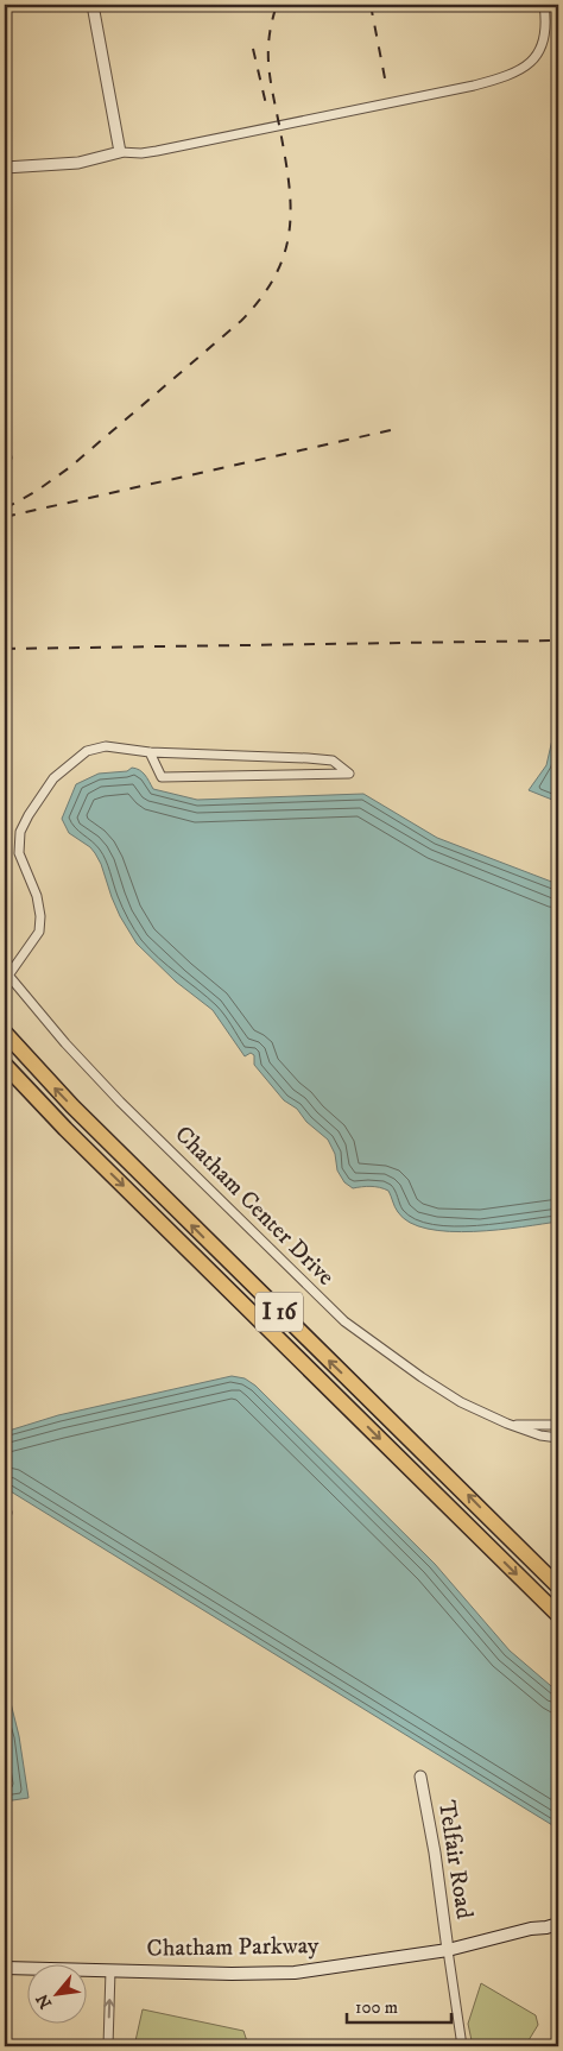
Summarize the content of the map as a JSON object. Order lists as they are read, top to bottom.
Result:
{
  "streets": {
    "highway": ["I 16"],
    "main road": ["Chatham Parkway"],
    "street": ["Chatham Center Drive", "Telfair Road"]
  },
  "crossings": [
    ["Telfair Road", "Chatham Parkway"]
  ],
  "scale_bar": "100 m",
  "north": "bottom left"
}
